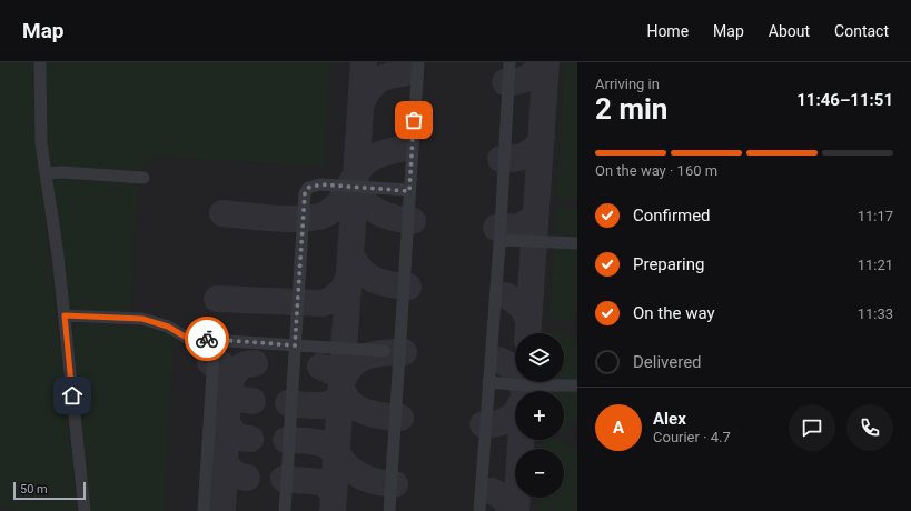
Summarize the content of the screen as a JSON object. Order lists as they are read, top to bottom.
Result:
{
  "scale_bar": "50 m",
  "page": {
    "header": "Map",
    "nav": [
      "Home",
      "Map",
      "About",
      "Contact"
    ],
    "heading": ["2 min", "Arriving in", "11:46–11:51"],
    "panel": ["Alex", "Courier · 4.7"],
    "bar": "On the way · 160 m",
    "list": [
      ["Confirmed", "11:17"],
      ["Preparing", "11:21"],
      ["On the way", "11:33"],
      "Delivered"
    ],
    "map_buttons": ["+", "−"],
    "round": "A",
    "scale": "50 m"
  }
}
